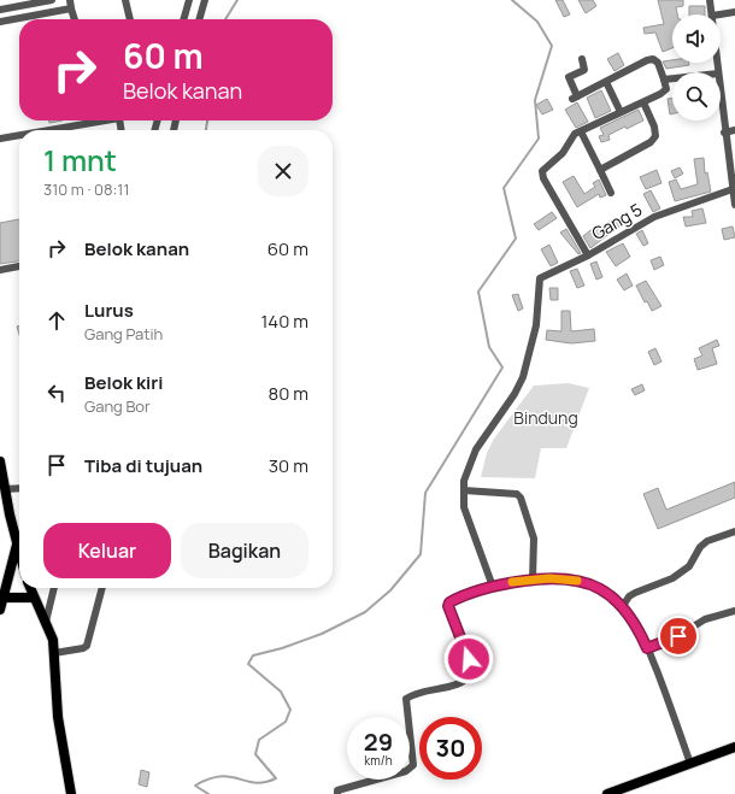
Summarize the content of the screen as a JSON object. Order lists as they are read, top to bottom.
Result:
{
  "streets": {
    "street": ["Gang 5"]
  },
  "parks": ["Bindung"],
  "page": {
    "turn": ["60 m", "Belok kanan"],
    "heading": ["1 mnt", "310 m · 08:11"],
    "list": [
      {
        "name": "Belok kanan",
        "value": "60 m"
      },
      {
        "name": "Lurus",
        "note": "Gang Patih",
        "value": "140 m"
      },
      {
        "name": "Belok kiri",
        "note": "Gang Bor",
        "value": "80 m"
      },
      {
        "name": "Tiba di tujuan",
        "value": "30 m"
      }
    ],
    "buttons": ["Keluar", "Bagikan"],
    "speed": "29 km/h",
    "limit": "30"
  }
}
